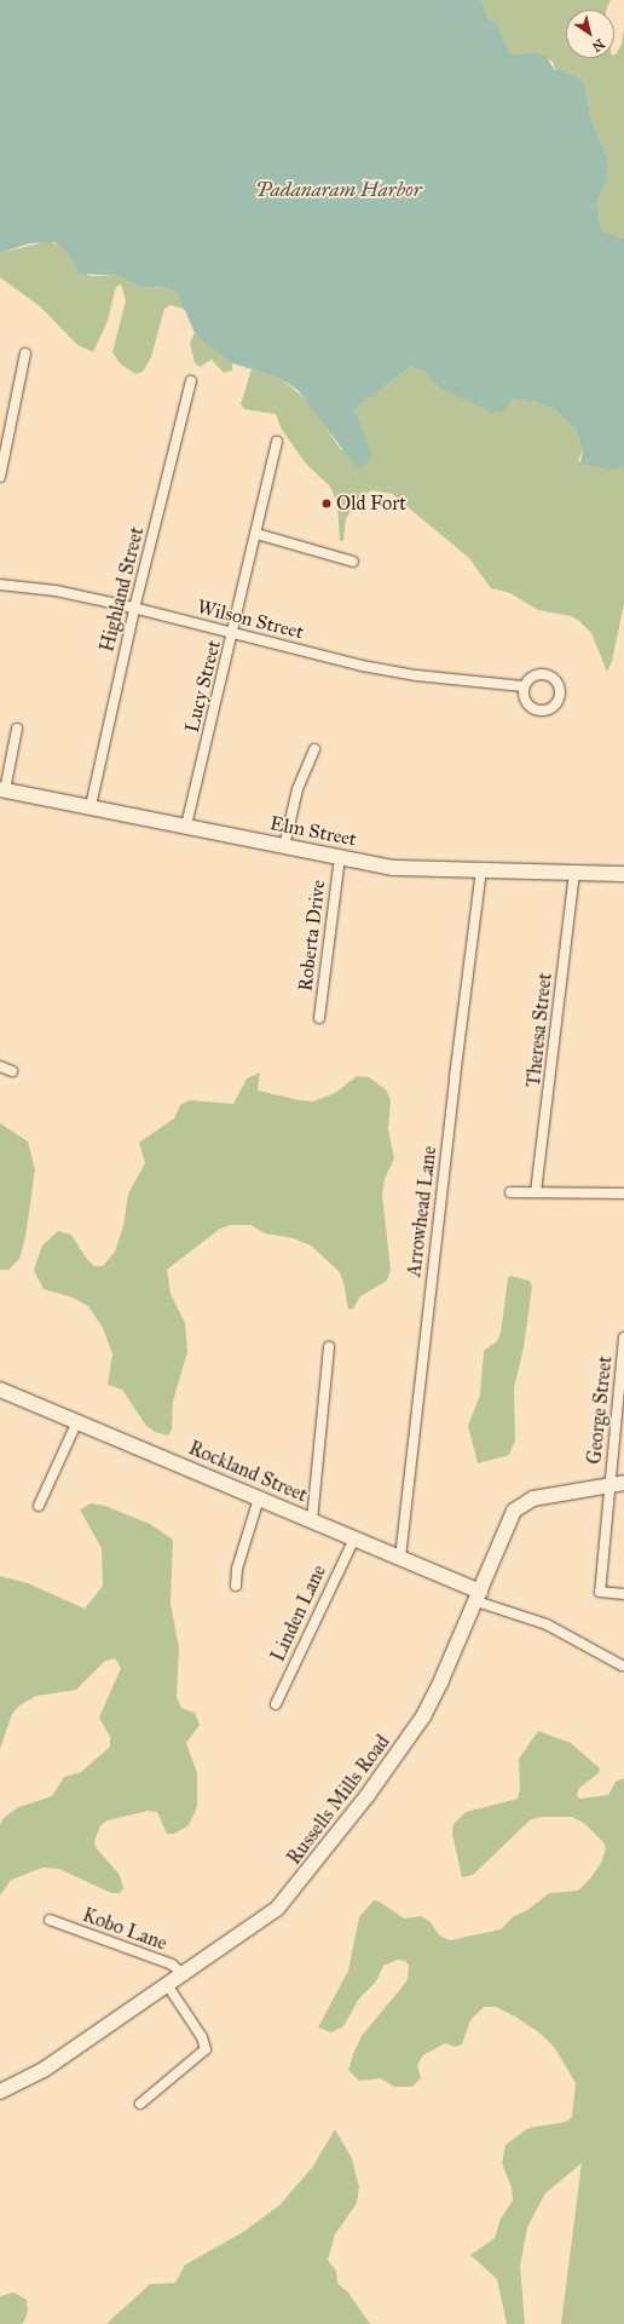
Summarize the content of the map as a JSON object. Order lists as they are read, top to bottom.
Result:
{
  "streets": {
    "street": [
      "Highland Street",
      "Wilson Street",
      "Lucy Street",
      "Elm Street",
      "Roberta Drive",
      "Theresa Street",
      "Arrowhead Lane",
      "George Street",
      "Rockland Street",
      "Linden Lane",
      "Russells Mills Road",
      "Kobo Lane"
    ]
  },
  "crossings": [
    ["Highland Street", "Wilson Street"],
    ["Highland Street", "Elm Street"],
    ["Wilson Street", "Lucy Street"],
    ["Lucy Street", "Elm Street"],
    ["Elm Street", "Roberta Drive"],
    ["Elm Street", "Theresa Street"],
    ["Elm Street", "Arrowhead Lane"],
    ["Arrowhead Lane", "Rockland Street"],
    ["George Street", "Russells Mills Road"],
    ["Rockland Street", "Linden Lane"],
    ["Rockland Street", "Russells Mills Road"],
    ["Russells Mills Road", "Kobo Lane"]
  ],
  "water": ["Padanaram Harbor"],
  "places": ["Old Fort"],
  "north": "bottom right"
}
